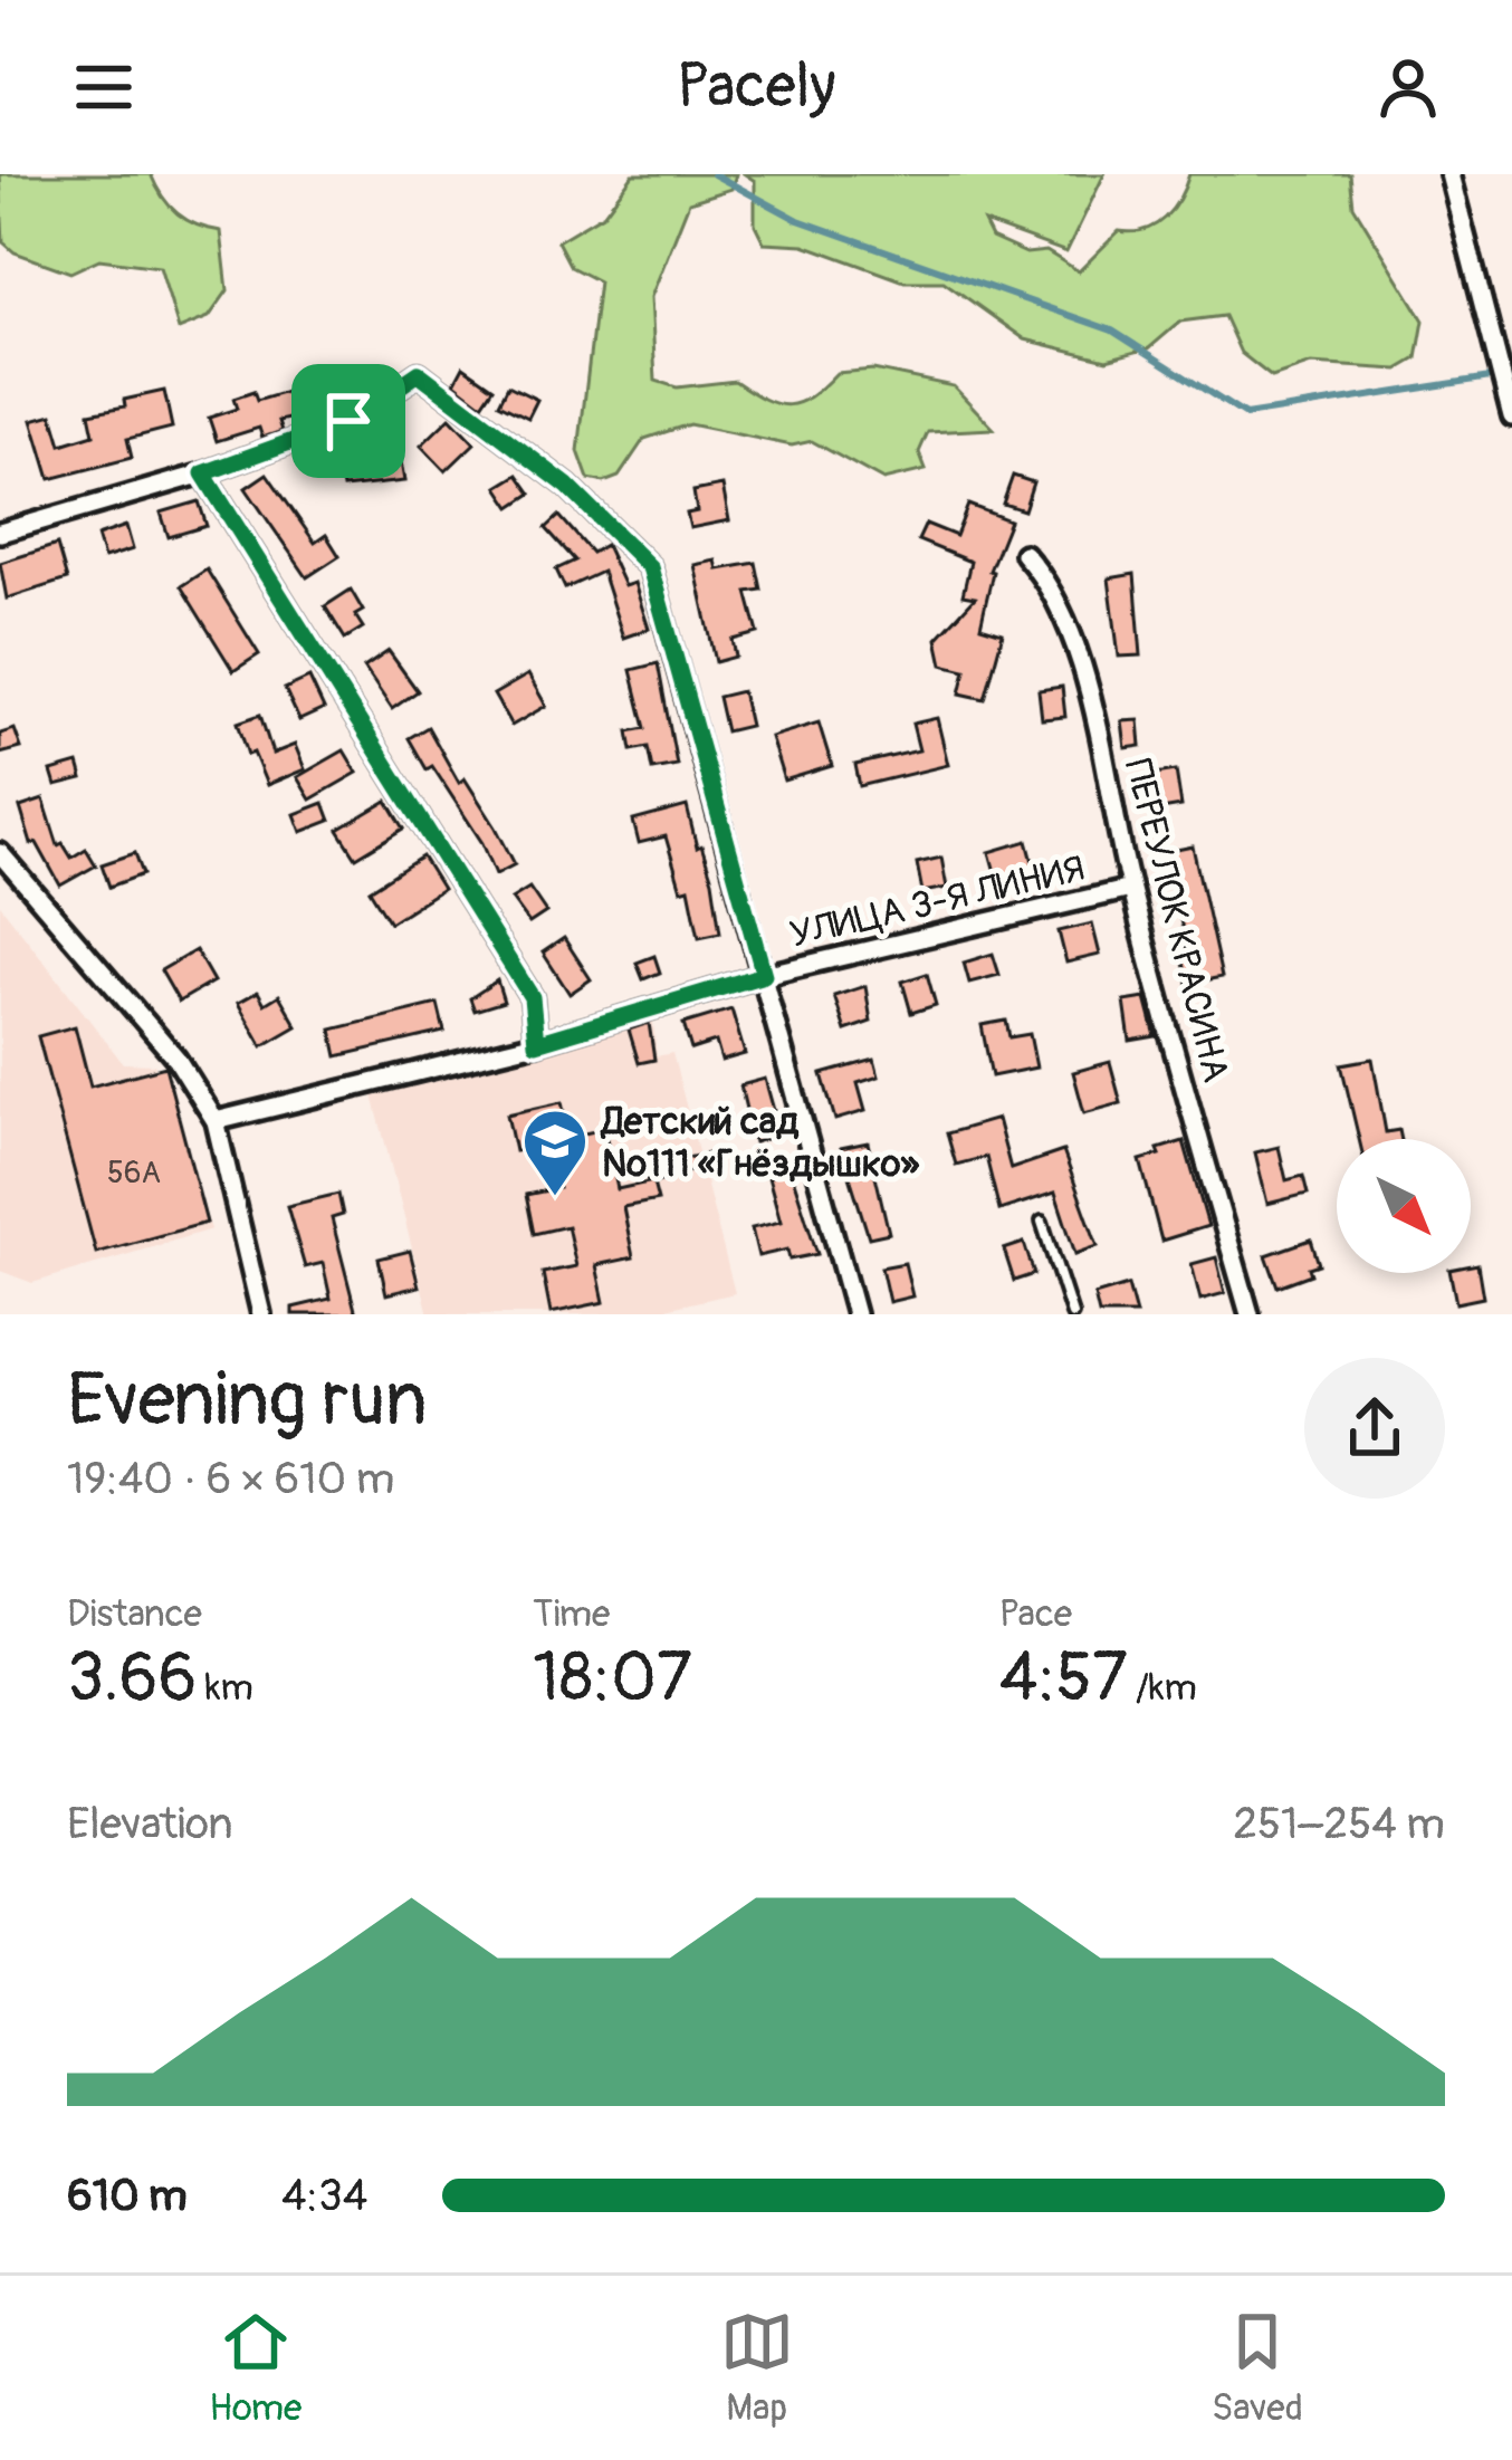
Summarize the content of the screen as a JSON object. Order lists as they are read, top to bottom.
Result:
{
  "streets": {
    "street": ["УЛИЦА 3-Я ЛИНИЯ", "ПЕРЕУЛОК КРАСИНА"]
  },
  "crossings": [
    ["УЛИЦА 3-Я ЛИНИЯ", "ПЕРЕУЛОК КРАСИНА"]
  ],
  "places": {
    "school or university": ["Детский сад №111 «Гнёздышко»"]
  },
  "house_numbers": ["56А"],
  "north": "bottom right",
  "page": {
    "header": "Pacely",
    "heading": ["Evening run", "19:40 · 6 × 610 m"],
    "stats": [
      ["Distance", "3.66 km"],
      ["Time", "18:07"],
      ["Pace", "4:57 /km"]
    ],
    "chart": ["Elevation", "251–254 m"],
    "list": [
      {
        "name": "610 m",
        "note": "4:34"
      }
    ],
    "tabs": ["Home", "Map", "Saved"]
  }
}
